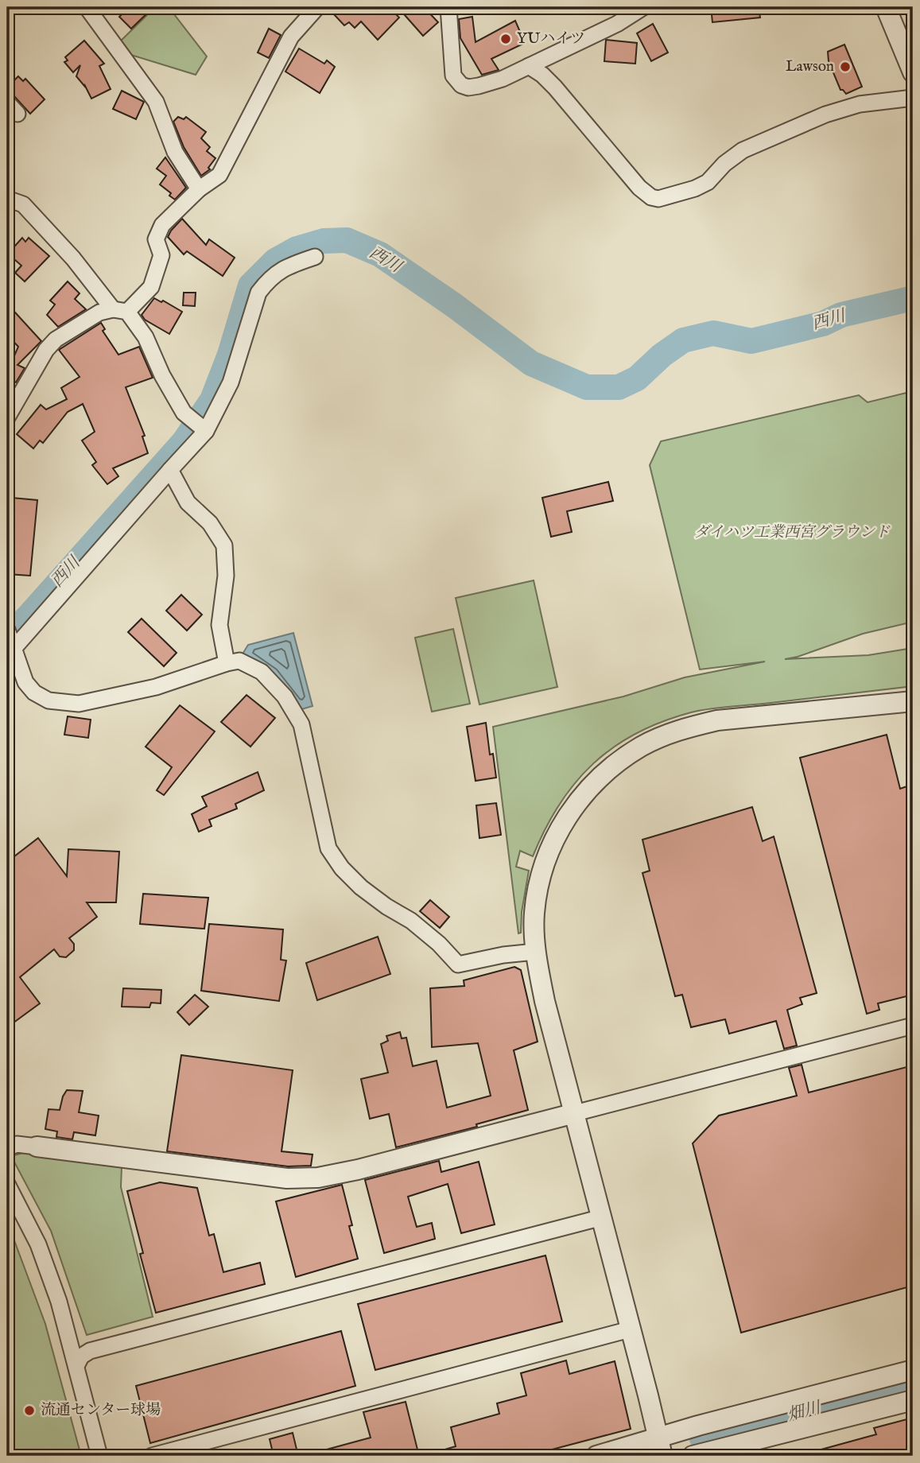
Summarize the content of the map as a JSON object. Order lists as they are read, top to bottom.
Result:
{
  "water": ["西川", "畑川"],
  "parks": ["ダイハツ工業西宮グラウンド"],
  "places": ["YUハイツ", "Lawson", "流通センター球場"]
}
